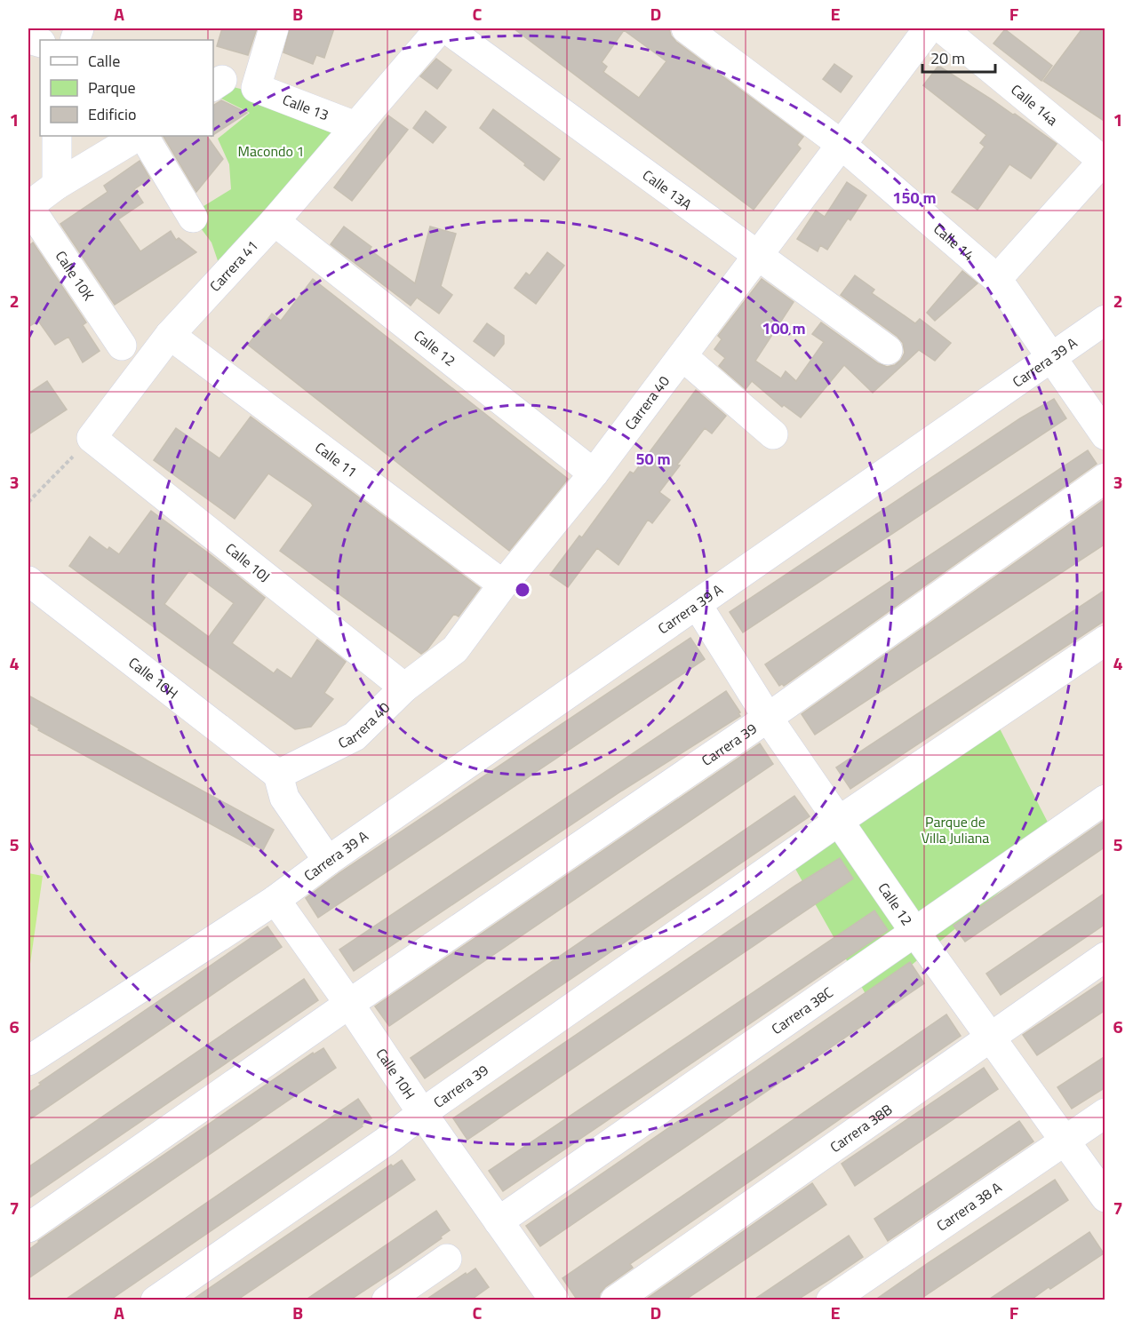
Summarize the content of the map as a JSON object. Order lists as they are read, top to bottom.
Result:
{
  "streets": {
    "street": [
      "Calle 14a",
      "Calle 13",
      "Calle 13A",
      "Calle 14",
      "Carrera 41",
      "Calle 10K",
      "Calle 12",
      "Carrera 39 A",
      "Carrera 40",
      "Calle 11",
      "Calle 10J",
      "Calle 10H",
      "Carrera 39",
      "Carrera 38C",
      "Carrera 38B",
      "Carrera 38 A"
    ]
  },
  "crossings": [
    ["Calle 13", "Carrera 41"],
    ["Calle 13A", "Carrera 40"],
    ["Calle 14", "Carrera 39 A"],
    ["Calle 14", "Carrera 40"],
    ["Carrera 41", "Calle 12"],
    ["Carrera 41", "Calle 11"],
    ["Carrera 41", "Calle 10J"],
    ["Calle 12", "Carrera 39 A"],
    ["Calle 12", "Carrera 40"],
    ["Calle 12", "Carrera 39"],
    ["Calle 12", "Carrera 38C"],
    ["Calle 12", "Carrera 38B"],
    ["Calle 12", "Carrera 38 A"],
    ["Carrera 39 A", "Calle 10H"],
    ["Carrera 40", "Calle 11"],
    ["Carrera 40", "Calle 10J"],
    ["Carrera 40", "Calle 10H"],
    ["Calle 10H", "Carrera 39"],
    ["Calle 10H", "Carrera 38C"]
  ],
  "parks": ["Macondo 1", "Parque de Villa Juliana"],
  "legend": ["Calle", "Parque", "Edificio"],
  "scale_bar": "20 m",
  "grid": {
    "columns": [
      "A",
      "B",
      "C",
      "D",
      "E",
      "F"
    ],
    "rows": [
      "1",
      "2",
      "3",
      "4",
      "5",
      "6",
      "7"
    ]
  },
  "rings": ["150 m", "100 m", "50 m"]
}
